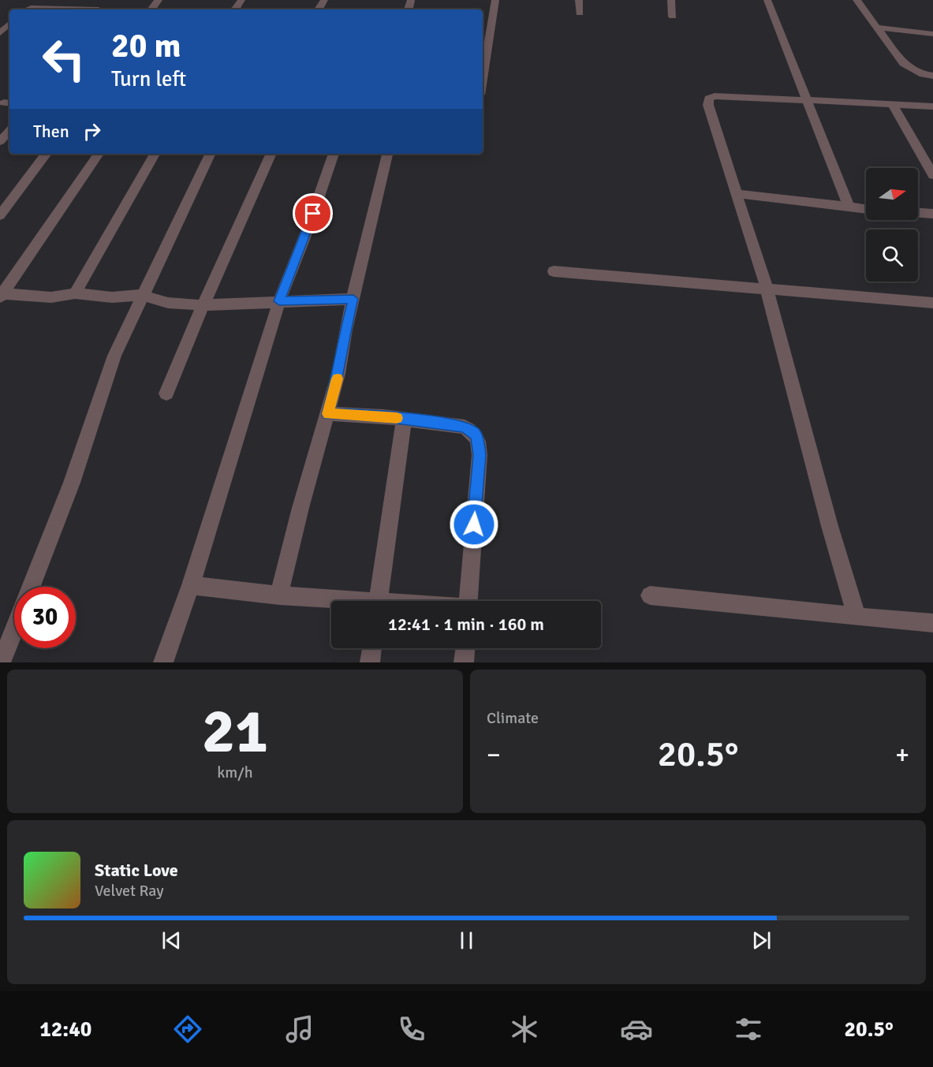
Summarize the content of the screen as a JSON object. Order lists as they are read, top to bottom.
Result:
{
  "north": "right",
  "page": {
    "turn": ["20 m", "Turn left"],
    "then": "Then",
    "limit": "30",
    "trip": "12:41 · 1 min · 160 m",
    "tile": [
      ["21", "km/h"],
      "Climate"
    ],
    "heat": ["−", "20.5°", "+"],
    "song": ["Static Love", "Velvet Ray"],
    "tabs": ["12:40", "20.5°"]
  }
}
